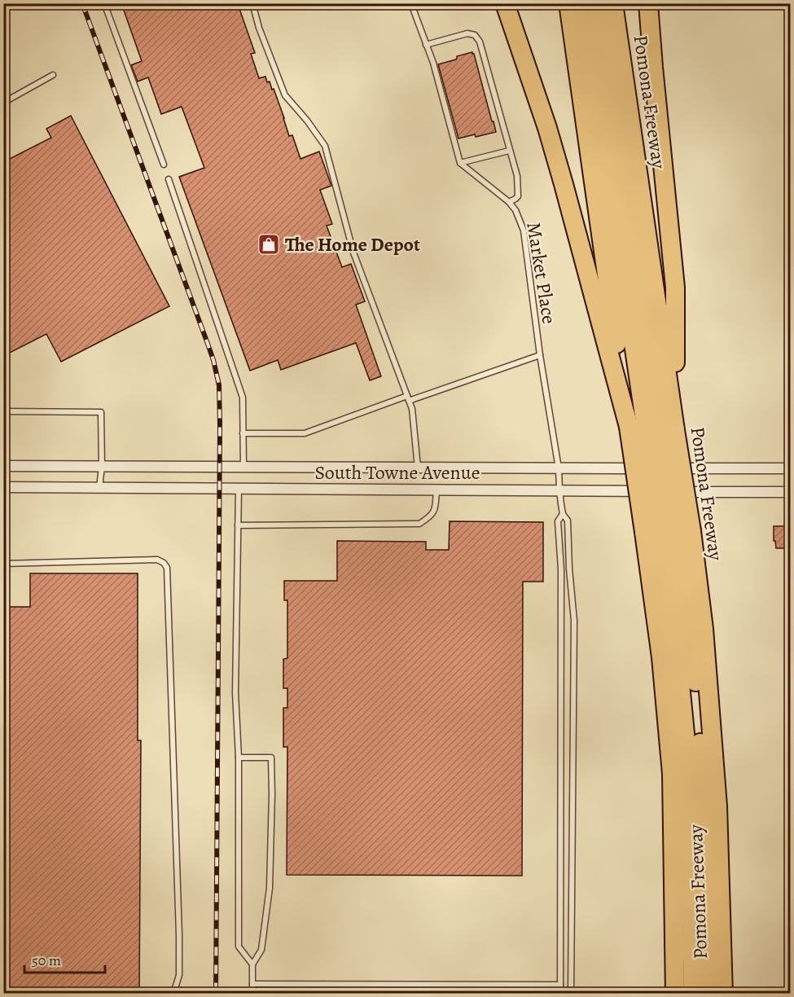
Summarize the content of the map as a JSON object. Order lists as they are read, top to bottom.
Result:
{
  "streets": {
    "highway": ["Pomona Freeway"],
    "street": ["South Towne Avenue"],
    "lane": ["Market Place"]
  },
  "crossings": [
    ["Market Place", "South Towne Avenue"]
  ],
  "places": {
    "shop": ["The Home Depot"]
  },
  "scale_bar": "50 m"
}
